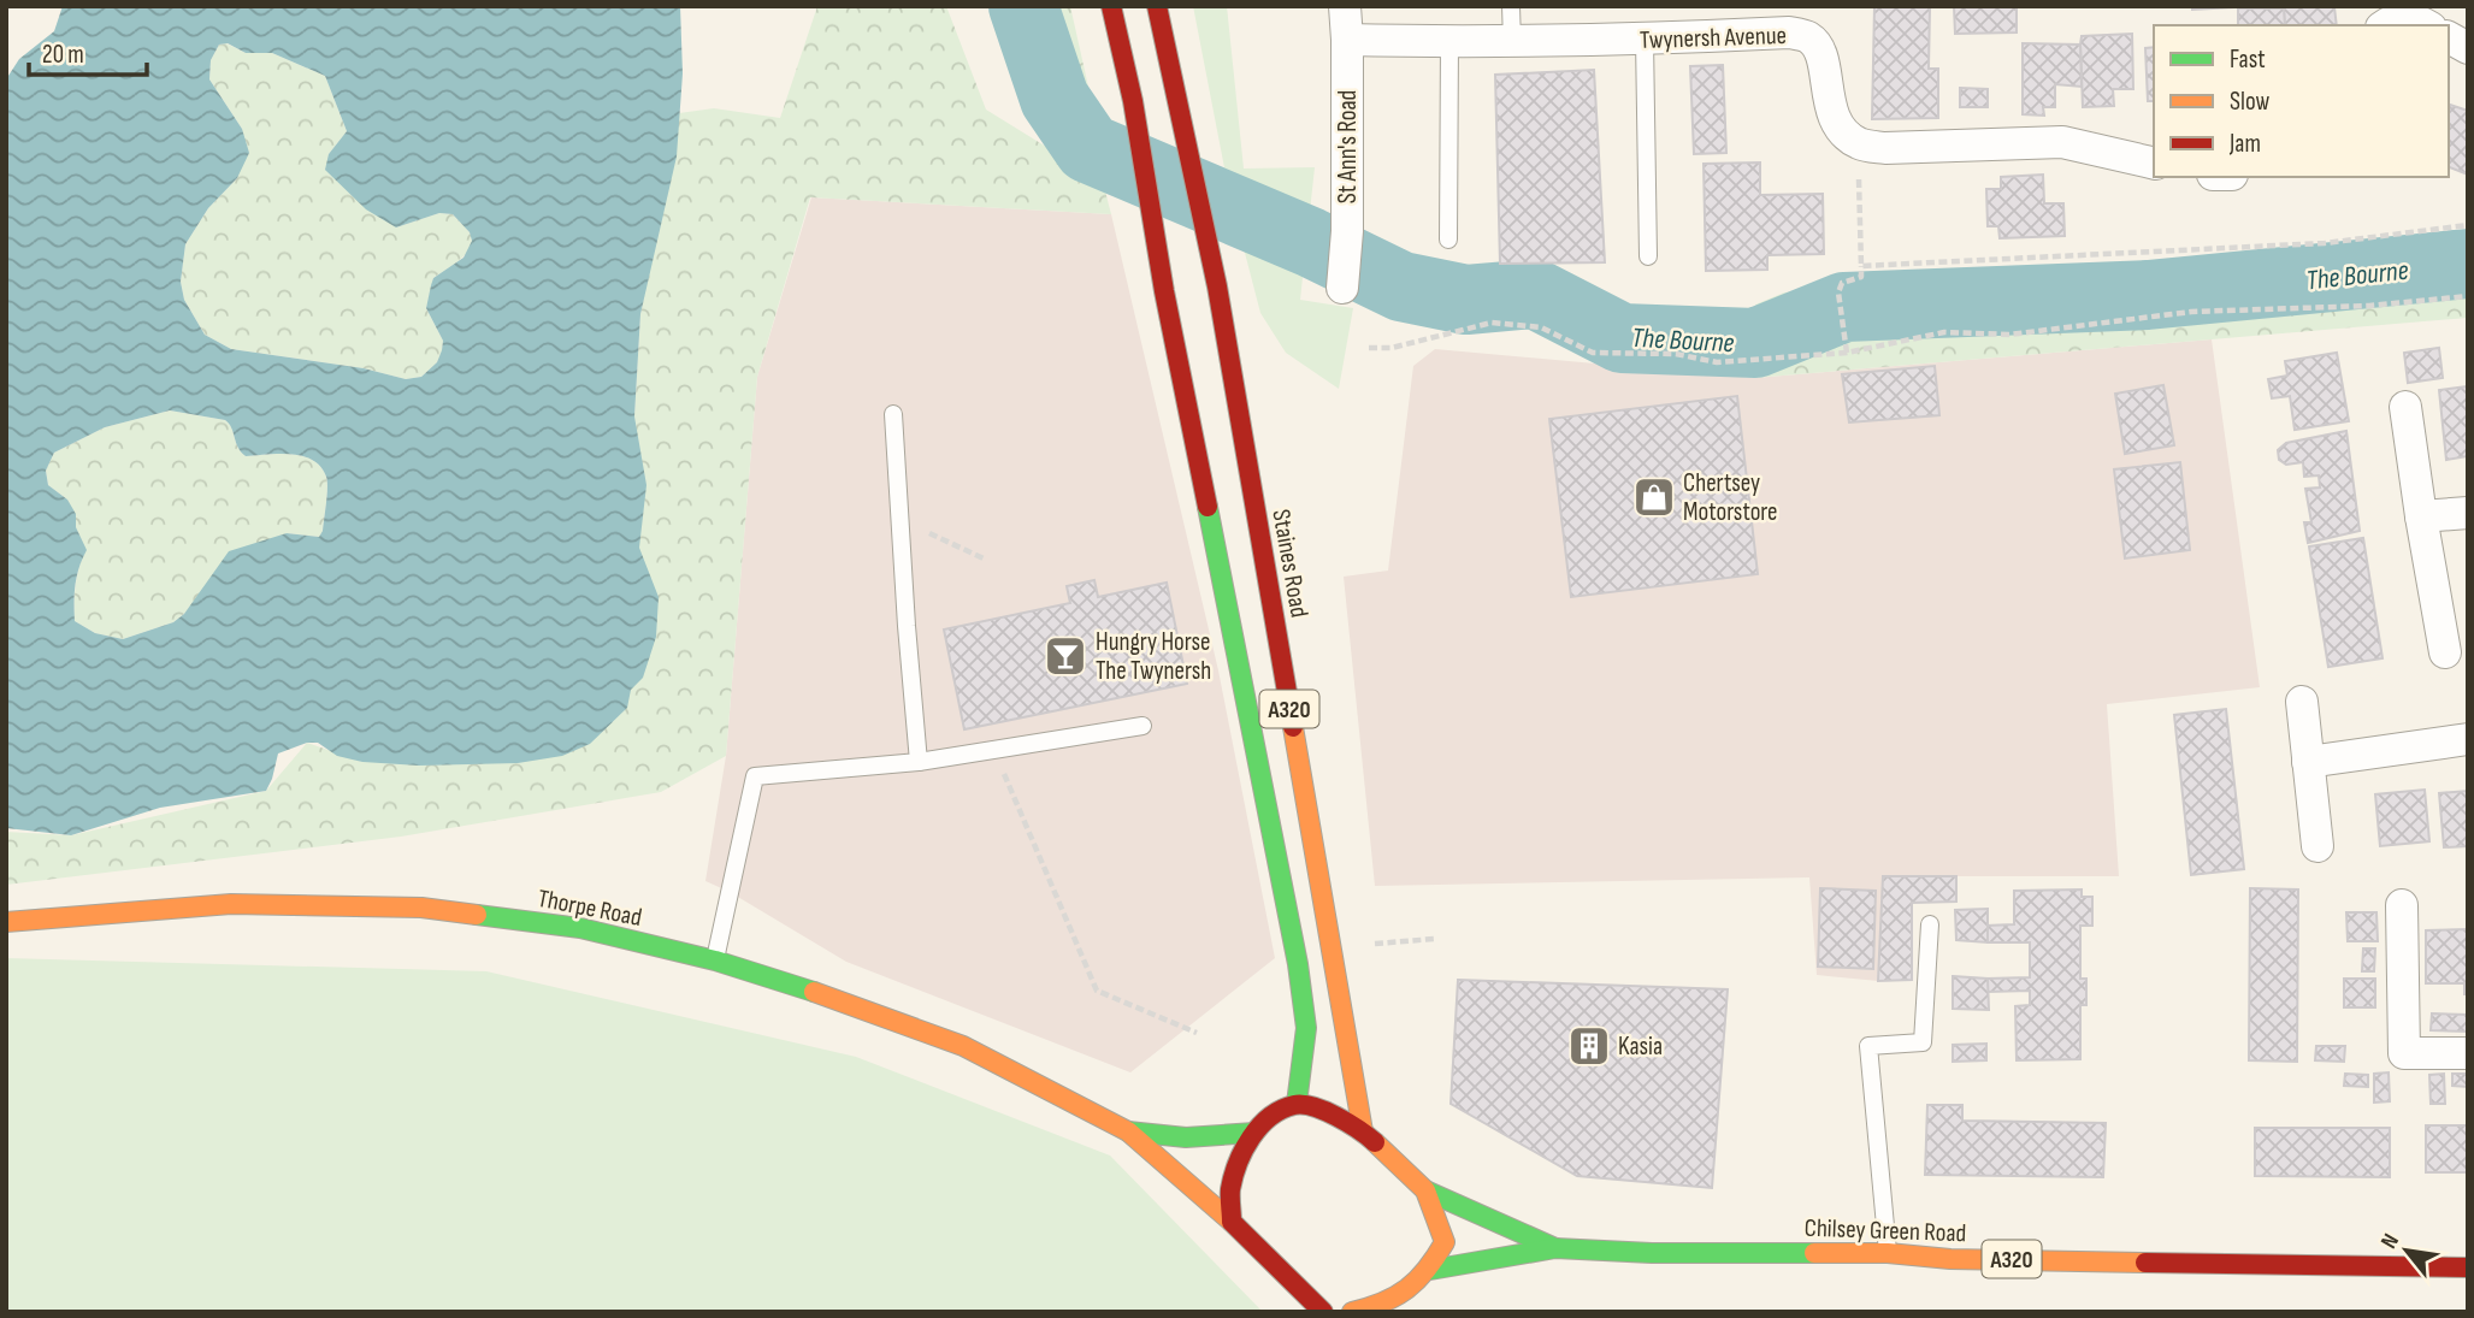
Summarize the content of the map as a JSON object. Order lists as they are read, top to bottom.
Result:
{
  "streets": {
    "main road": [
      "Staines Road",
      "A320",
      "Thorpe Road",
      "Chilsey Green Road"
    ],
    "street": ["Twynersh Avenue", "St Ann's Road"]
  },
  "crossings": [
    ["Twynersh Avenue", "St Ann's Road"]
  ],
  "water": ["The Bourne"],
  "places": {
    "shop": ["Chertsey Motorstore"],
    "bar": ["Hungry Horse The Twynersh"],
    "building": ["Kasia"]
  },
  "legend": ["Fast", "Slow", "Jam"],
  "scale_bar": "20 m",
  "north": "top left"
}
